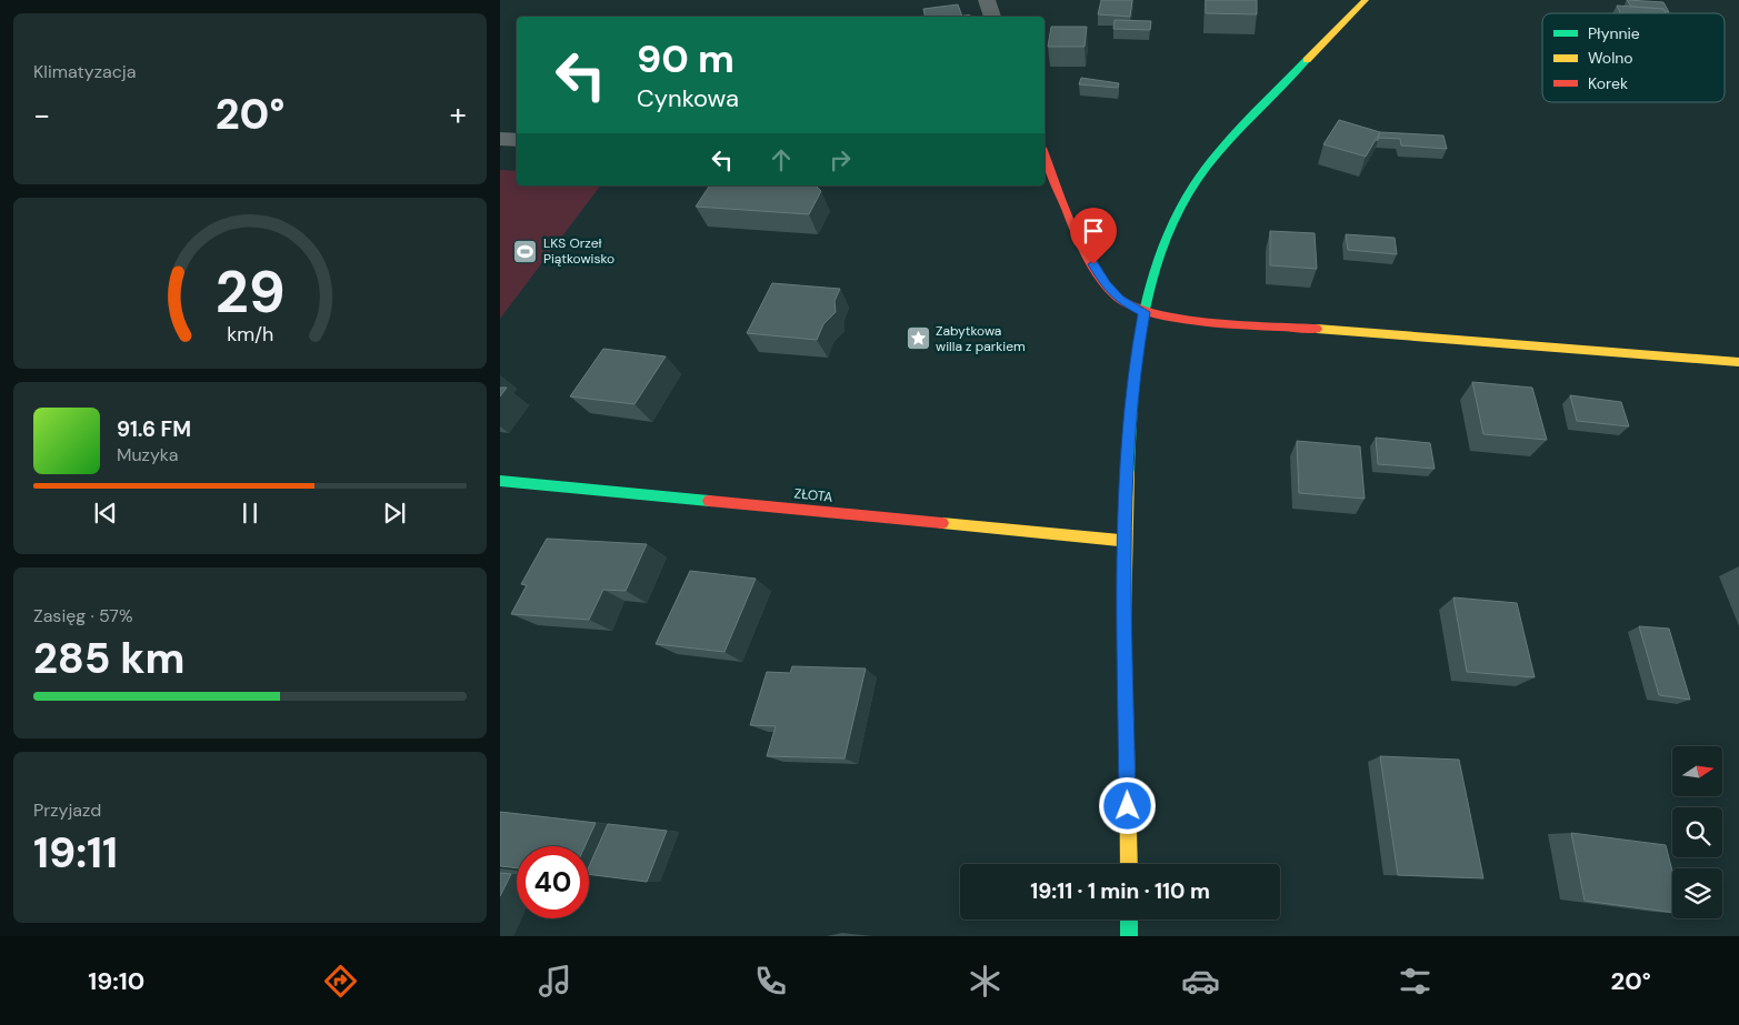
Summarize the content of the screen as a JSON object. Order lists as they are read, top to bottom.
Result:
{
  "streets": {
    "street": ["ZŁOTA"]
  },
  "places": {
    "sports": ["LKS Orzeł Piątkowisko"],
    "place": ["Zabytkowa willa z parkiem"]
  },
  "legend": ["Płynnie", "Wolno", "Korek"],
  "north": "right",
  "page": {
    "tile": [
      "Klimatyzacja",
      ["Zasięg · 57%", "285 km"],
      ["Przyjazd", "19:11"]
    ],
    "turn": ["90 m", "Cynkowa"],
    "heat": ["−", "20°", "+"],
    "song": ["91.6 FM", "Muzyka"],
    "limit": "40",
    "trip": "19:11 · 1 min · 110 m",
    "tabs": ["19:10", "20°"],
    "gauge": ["29", "km/h"]
  }
}
